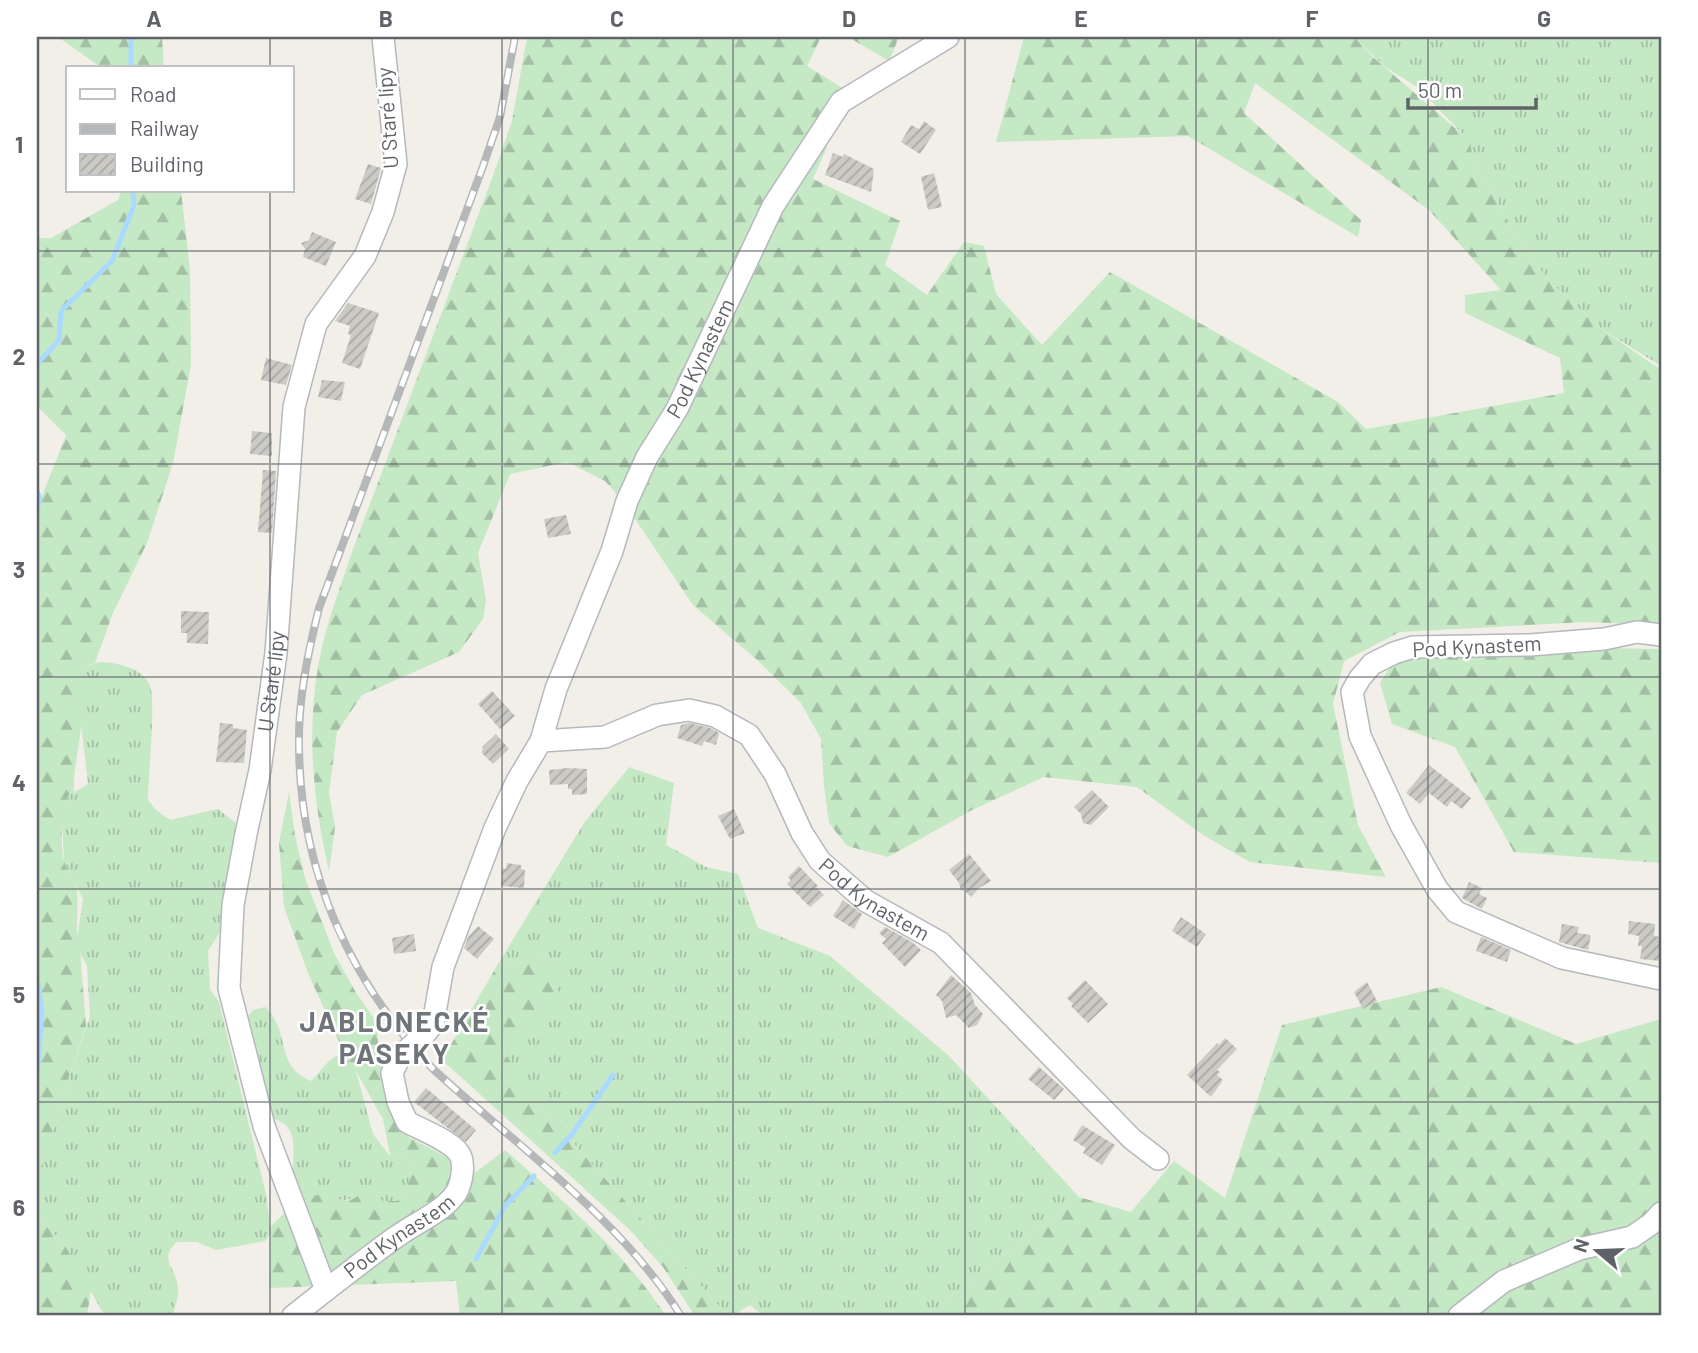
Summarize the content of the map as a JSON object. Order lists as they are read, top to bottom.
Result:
{
  "streets": {
    "street": ["U Staré lípy", "Pod Kynastem"]
  },
  "crossings": [
    ["U Staré lípy", "Pod Kynastem"]
  ],
  "districts": ["JABLONECKÉ PASEKY"],
  "legend": ["Road", "Railway", "Building"],
  "scale_bar": "50 m",
  "north": "left",
  "grid": {
    "columns": [
      "A",
      "B",
      "C",
      "D",
      "E",
      "F",
      "G"
    ],
    "rows": [
      "1",
      "2",
      "3",
      "4",
      "5",
      "6"
    ]
  }
}
